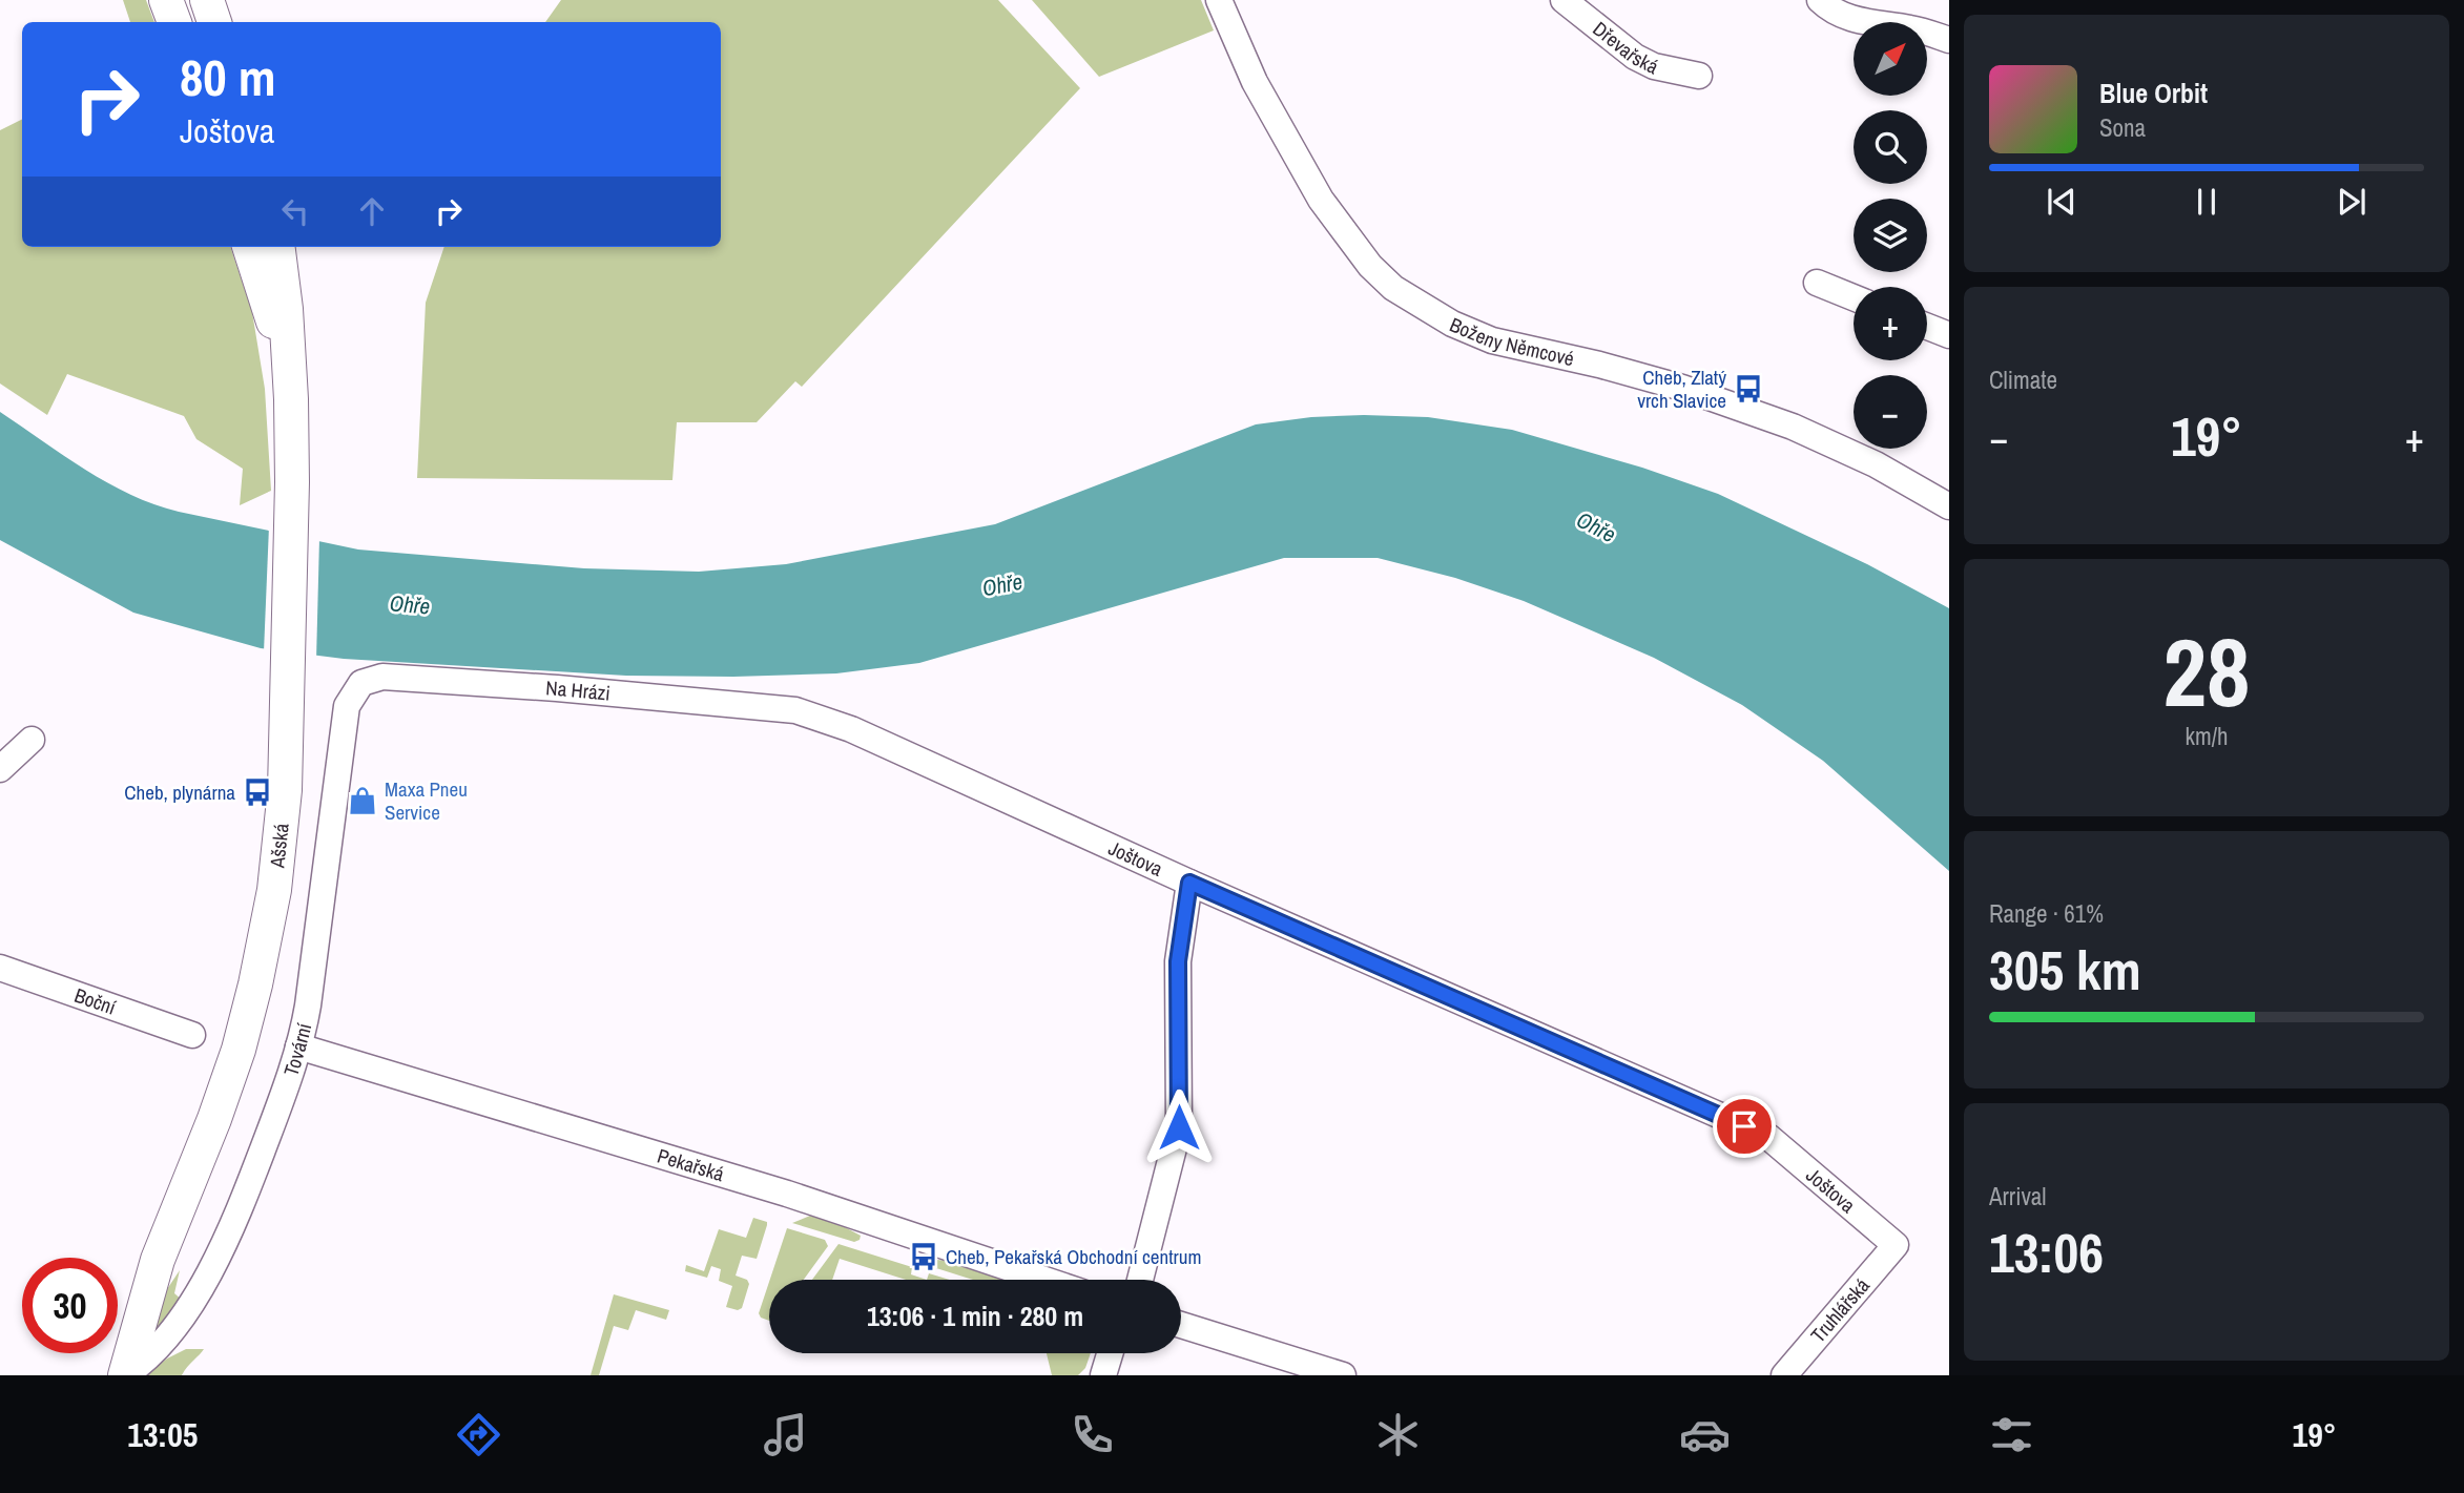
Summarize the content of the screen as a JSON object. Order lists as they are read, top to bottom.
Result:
{
  "streets": {
    "main road": ["Ašská"],
    "street": [
      "Dřevařská",
      "Boženy Němcové",
      "Na Hrázi",
      "Joštova",
      "Boční",
      "Tovární",
      "Pekařská",
      "Truhlářská"
    ]
  },
  "crossings": [
    ["Na Hrázi", "Joštova"],
    ["Na Hrázi", "Tovární"],
    ["Ašská", "Tovární"],
    ["Joštova", "Truhlářská"],
    ["Tovární", "Pekařská"]
  ],
  "water": ["Ohře"],
  "places": {
    "bus stop": ["Cheb, Zlatý vrch Slavice", "Cheb, plynárna", "Cheb, Pekařská Obchodní centrum"],
    "shop": ["Maxa Pneu Service"]
  },
  "north": "top right",
  "page": {
    "map_buttons": ["+", "−"],
    "turn": ["80 m", "Joštova"],
    "song": ["Blue Orbit", "Sona"],
    "tile": [
      "Climate",
      ["28", "km/h"],
      ["Range · 61%", "305 km"],
      ["Arrival", "13:06"]
    ],
    "heat": ["−", "19°", "+"],
    "limit": "30",
    "trip": "13:06 · 1 min · 280 m",
    "tabs": ["13:05", "19°"]
  }
}
